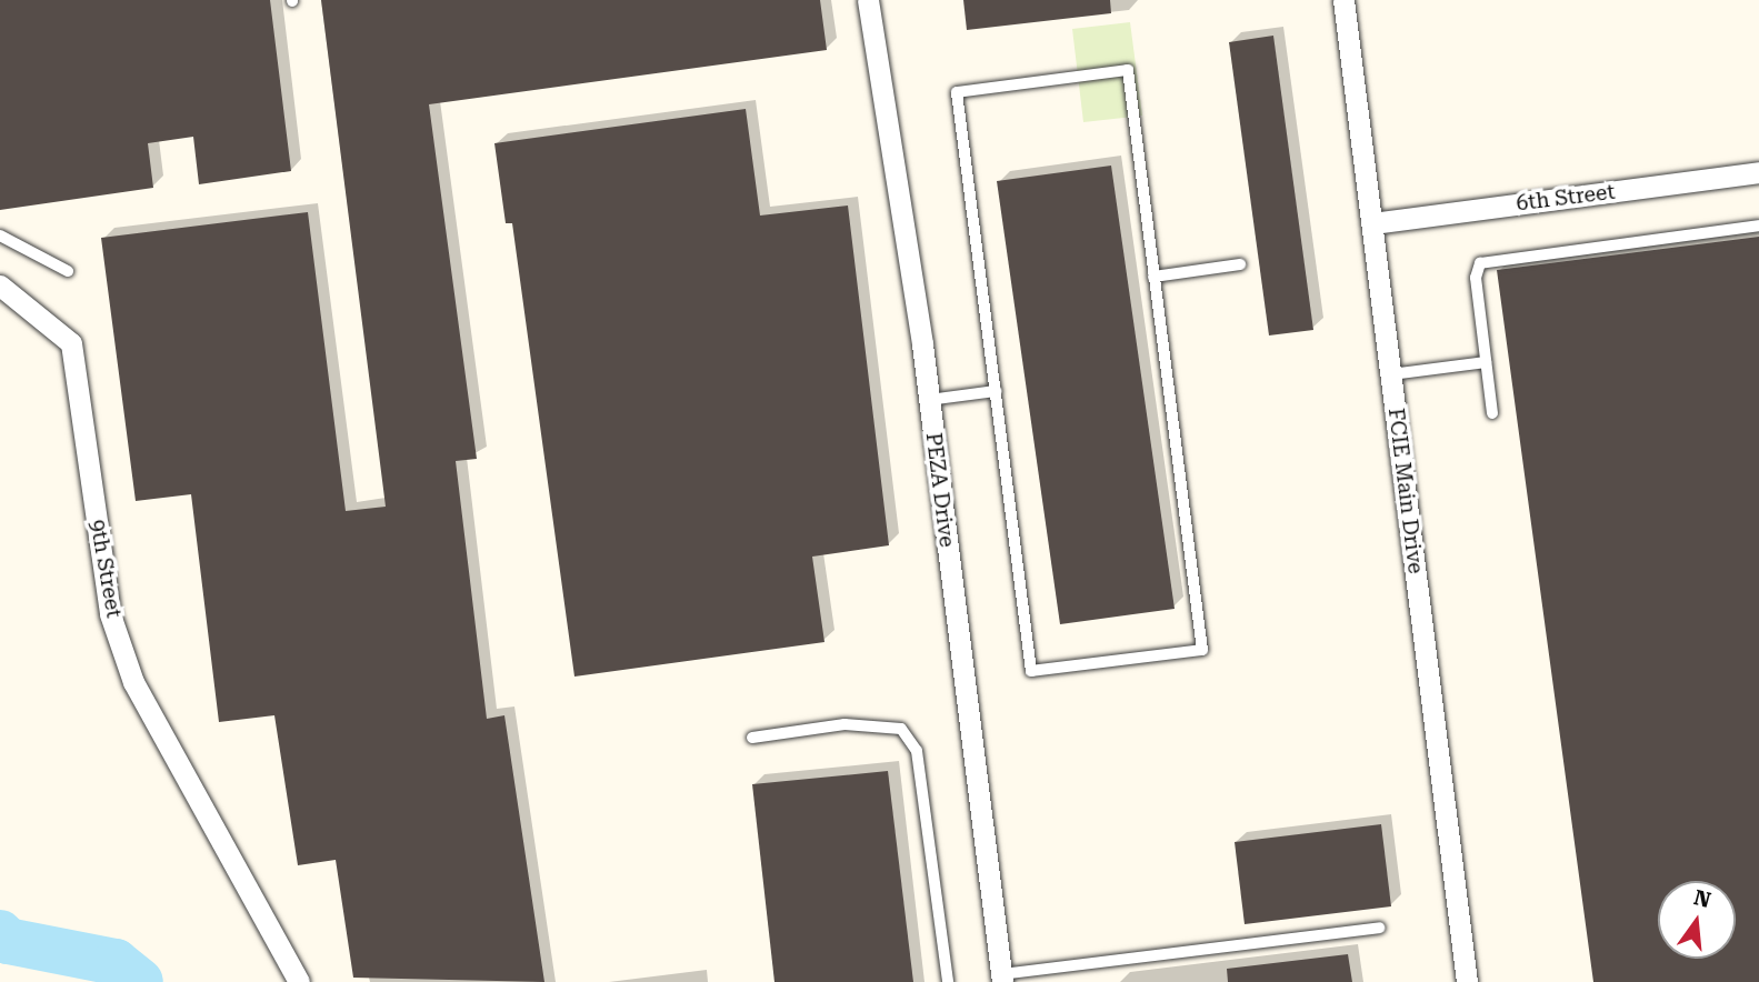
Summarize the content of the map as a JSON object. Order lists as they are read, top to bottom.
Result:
{
  "streets": {
    "street": [
      "6th Street",
      "PEZA Drive",
      "FCIE Main Drive",
      "9th Street"
    ]
  },
  "crossings": [
    ["6th Street", "FCIE Main Drive"]
  ],
  "north": "top"
}
